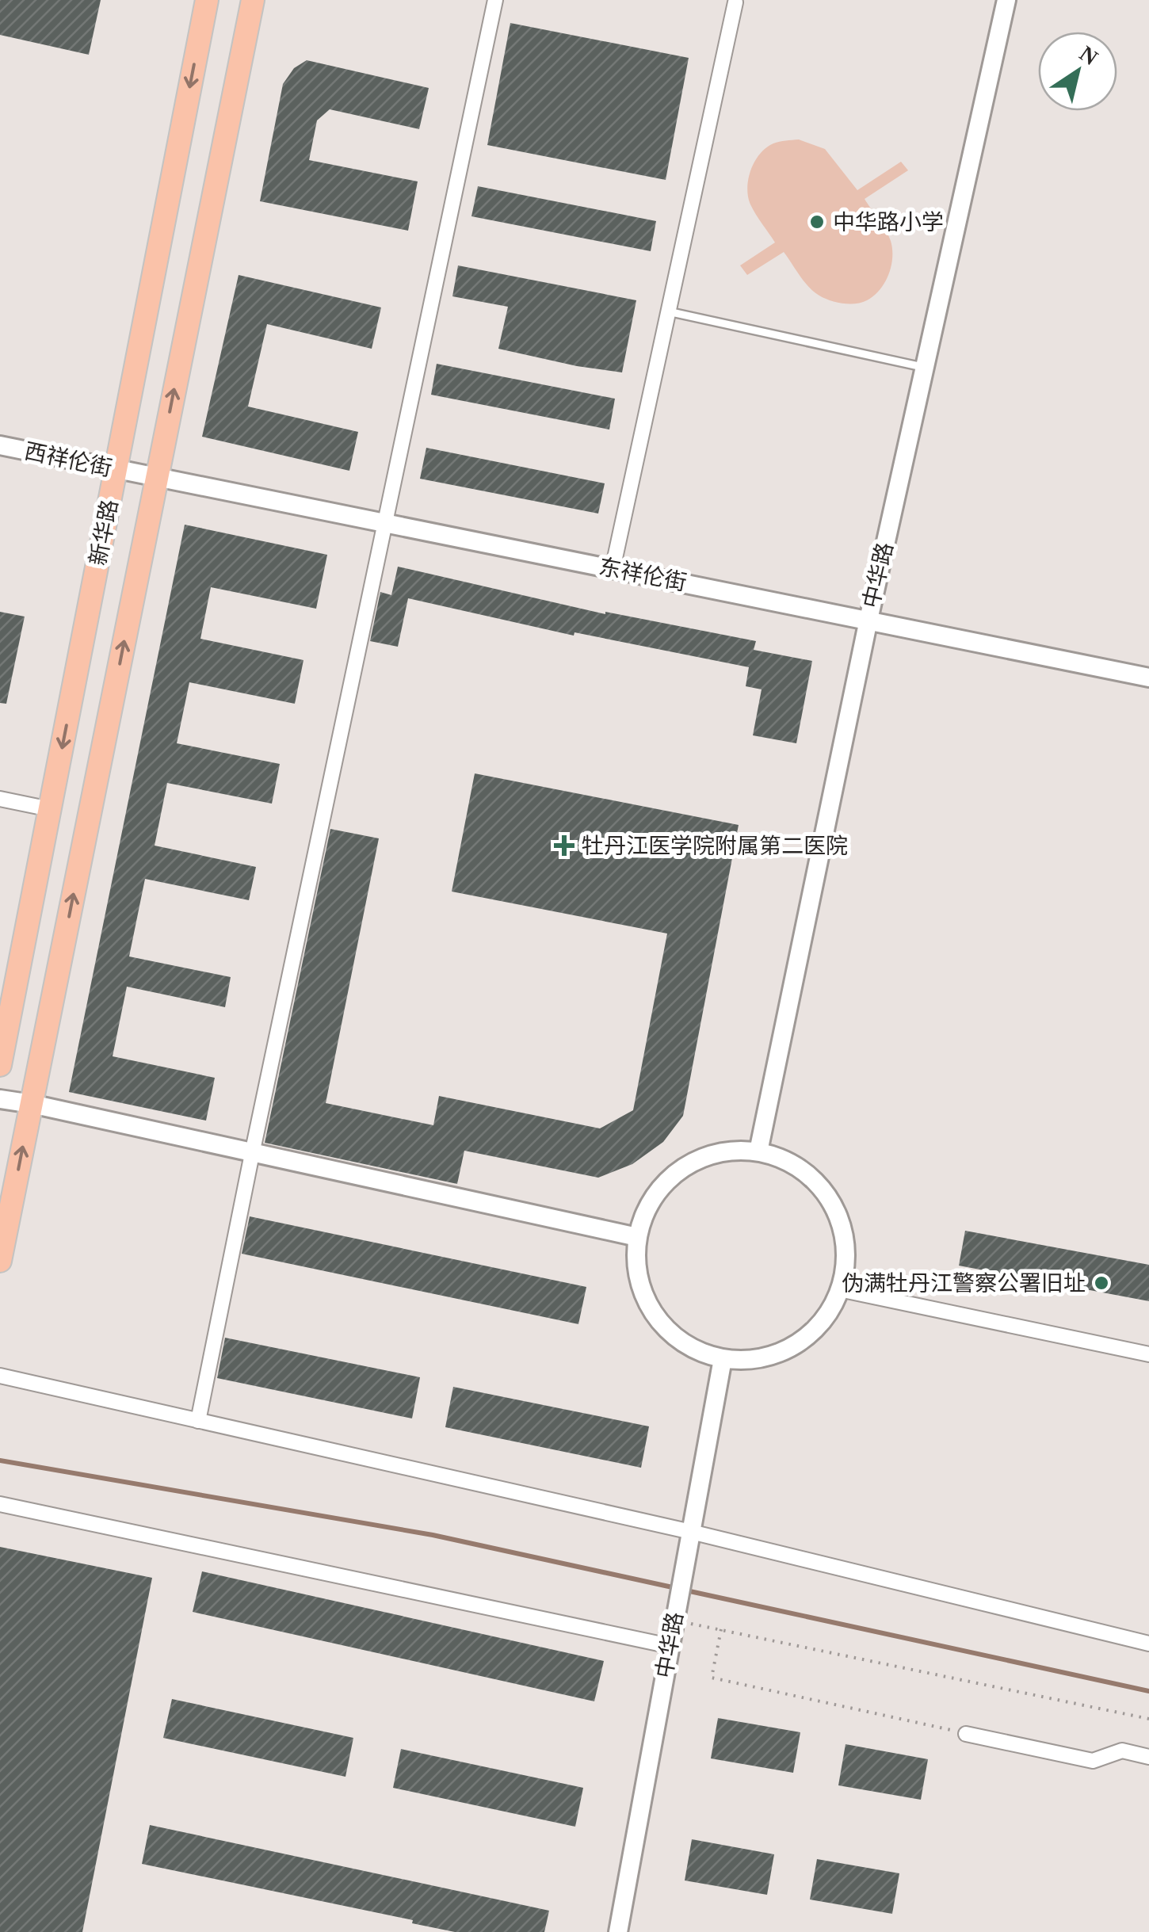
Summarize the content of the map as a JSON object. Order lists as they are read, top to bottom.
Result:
{
  "streets": {
    "main road": ["新华路"],
    "street": ["西祥伦街", "东祥伦街", "中华路"]
  },
  "crossings": [
    ["西祥伦街", "新华路"],
    ["西祥伦街", "东祥伦街"],
    ["新华路", "东祥伦街"],
    ["东祥伦街", "中华路"]
  ],
  "places": {
    "other": ["中华路小学", "伪满牡丹江警察公署旧址"],
    "health": ["牡丹江医学院附属第二医院"]
  },
  "north": "top right"
}
